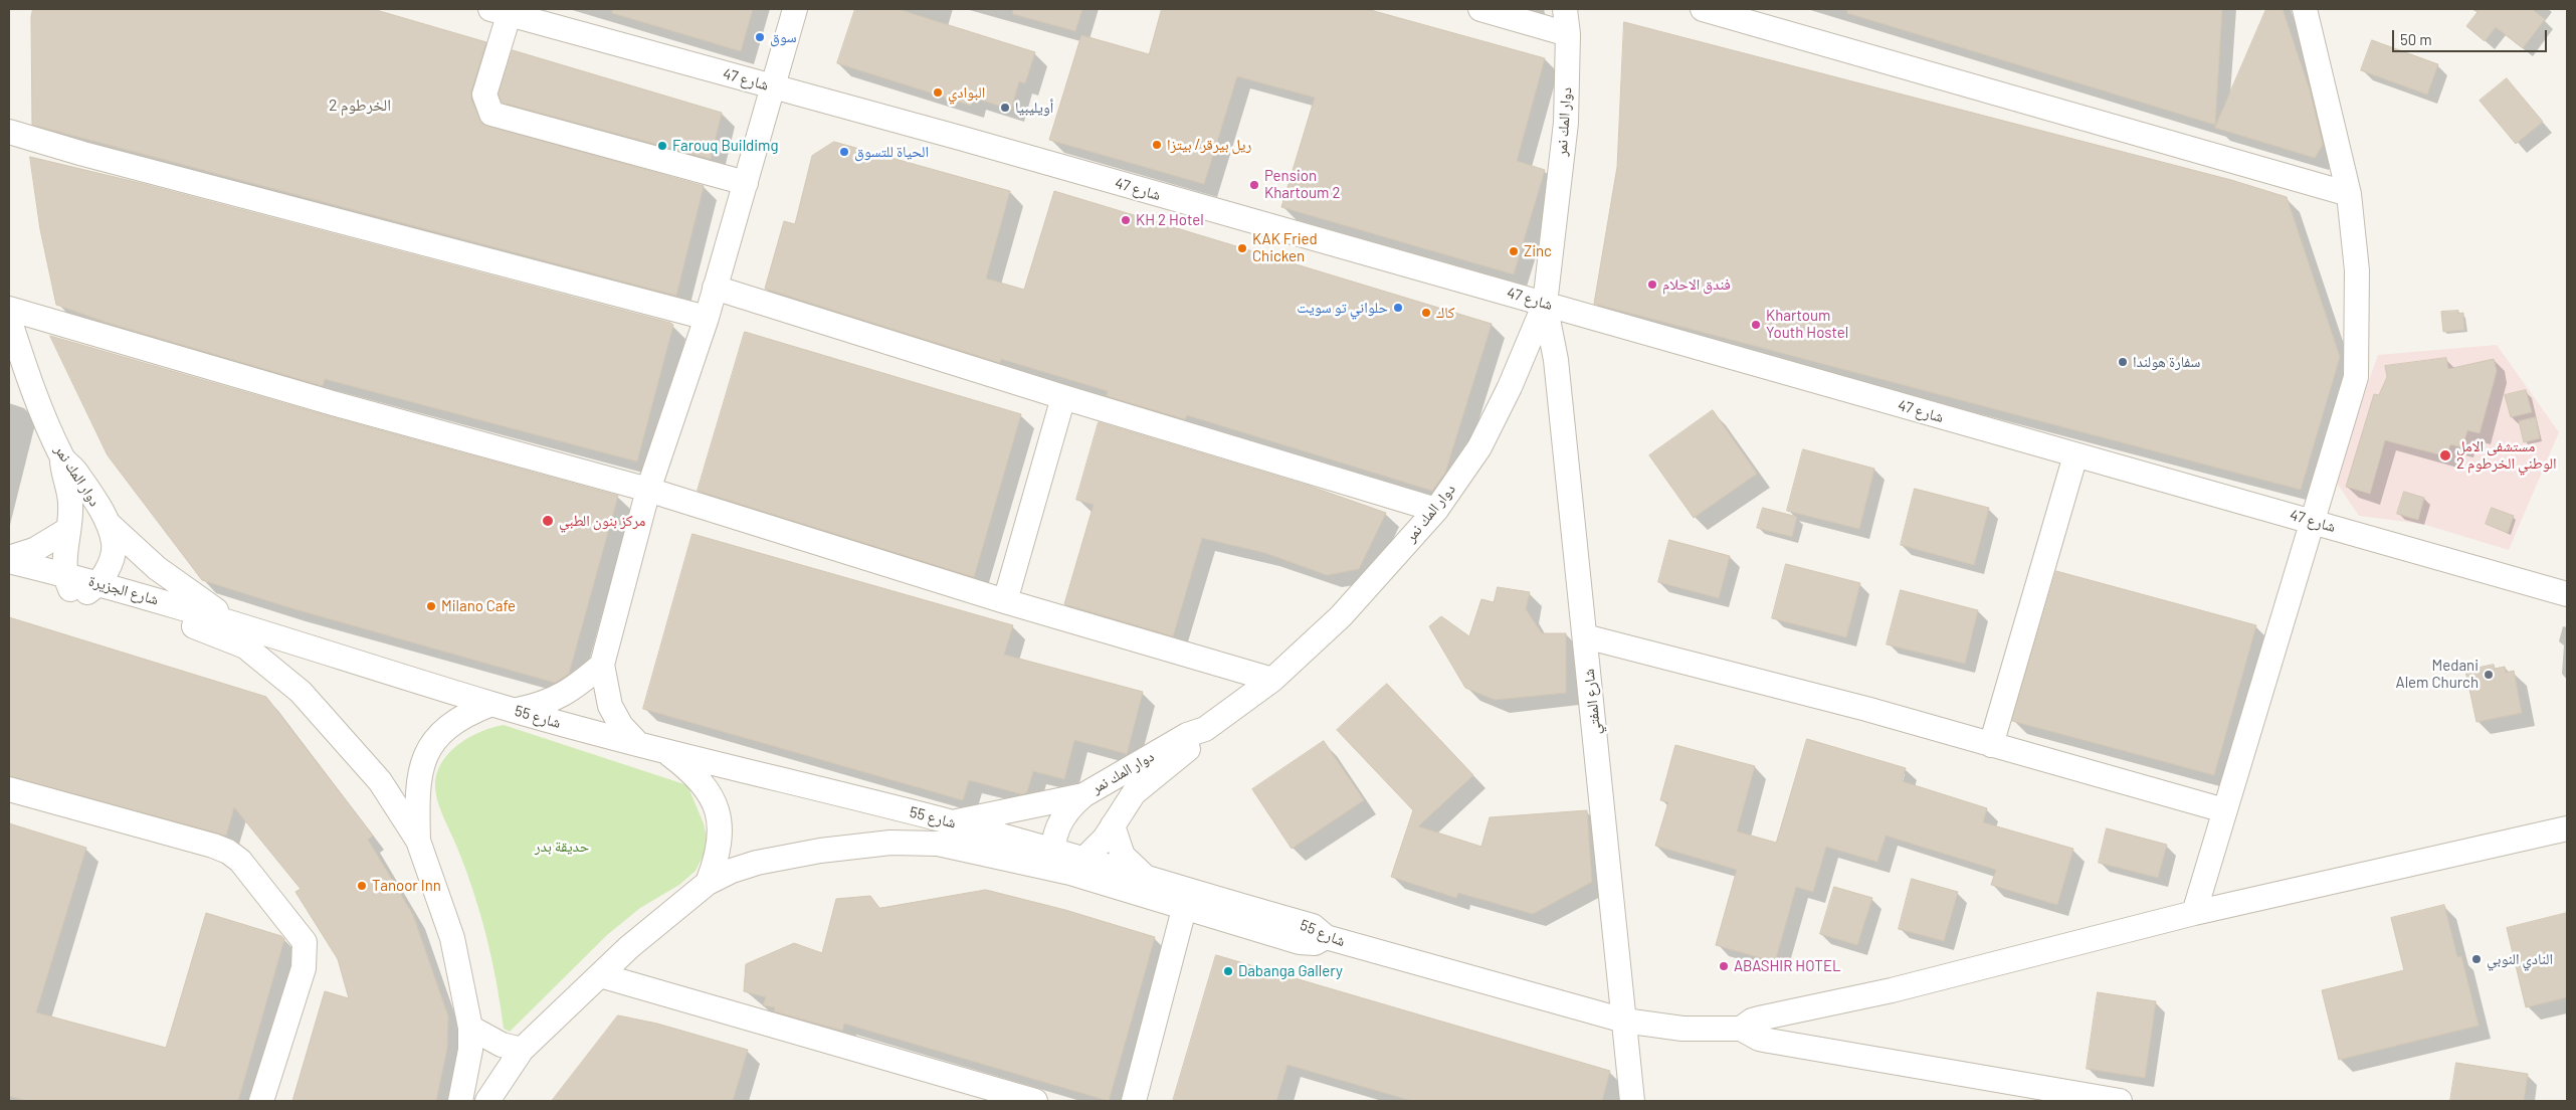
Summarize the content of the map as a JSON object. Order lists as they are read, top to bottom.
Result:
{
  "streets": {
    "street": [
      "شارع 47",
      "دوار المك نمر",
      "شارع الجزيرة",
      "شارع المفتي",
      "شارع 55"
    ]
  },
  "crossings": [
    ["شارع 47", "دوار المك نمر"],
    ["شارع 47", "شارع المفتي"],
    ["دوار المك نمر", "شارع الجزيرة"],
    ["دوار المك نمر", "شارع المفتي"],
    ["دوار المك نمر", "شارع 55"],
    ["شارع الجزيرة", "شارع 55"],
    ["شارع المفتي", "شارع 55"]
  ],
  "districts": ["الخرطوم 2"],
  "parks": ["حديقة بدر"],
  "places": [
    "سوق",
    "البوادي",
    "أويليبيا",
    "ريل بيرقر/ بيتزا",
    "Farouq Buildimg",
    "الحياة للتسوق",
    "Pension Khartoum 2",
    "KH 2 Hotel",
    "KAK Fried Chicken",
    "Zinc",
    "فندق الاحلام",
    "حلواني تو سويت",
    "كاك",
    "Khartoum Youth Hostel",
    "سفارة هولندا",
    "مستشفى الامل الوطني الخرطوم 2",
    "مركز بنون الطبي",
    "Milano Cafe",
    "Medani Alem Church",
    "Tanoor Inn",
    "النادي النوبي",
    "ABASHIR HOTEL",
    "Dabanga Gallery"
  ],
  "scale_bar": "50 m"
}
